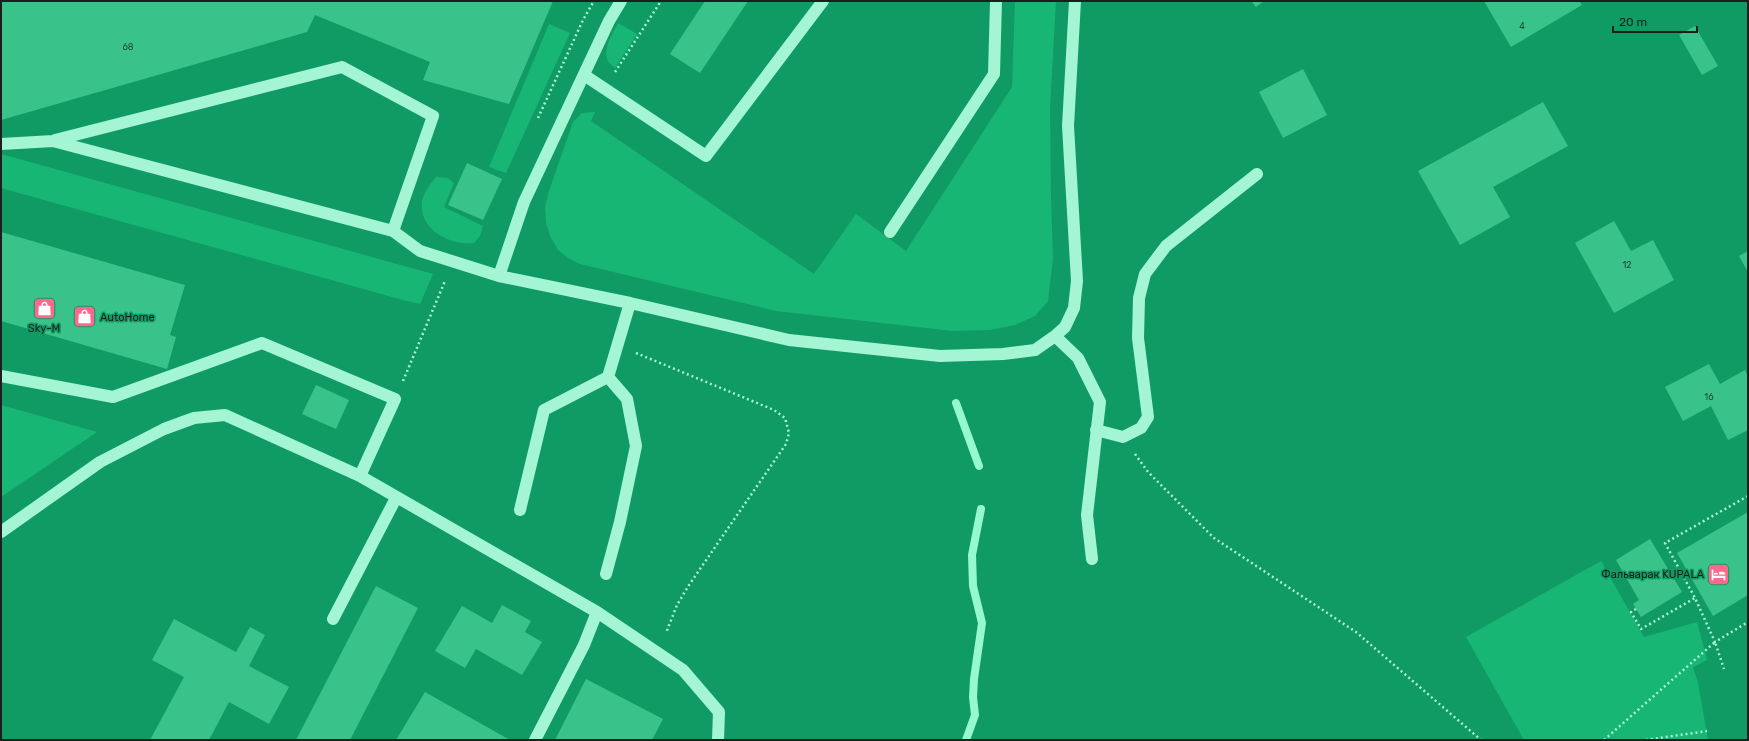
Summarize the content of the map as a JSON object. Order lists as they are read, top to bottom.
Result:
{
  "places": {
    "shop": ["Sky-M", "AutoHome"],
    "hotel": ["Фальварак KUPALA"]
  },
  "house_numbers": [
    "4",
    "68",
    "12",
    "16"
  ],
  "scale_bar": "20 m"
}
